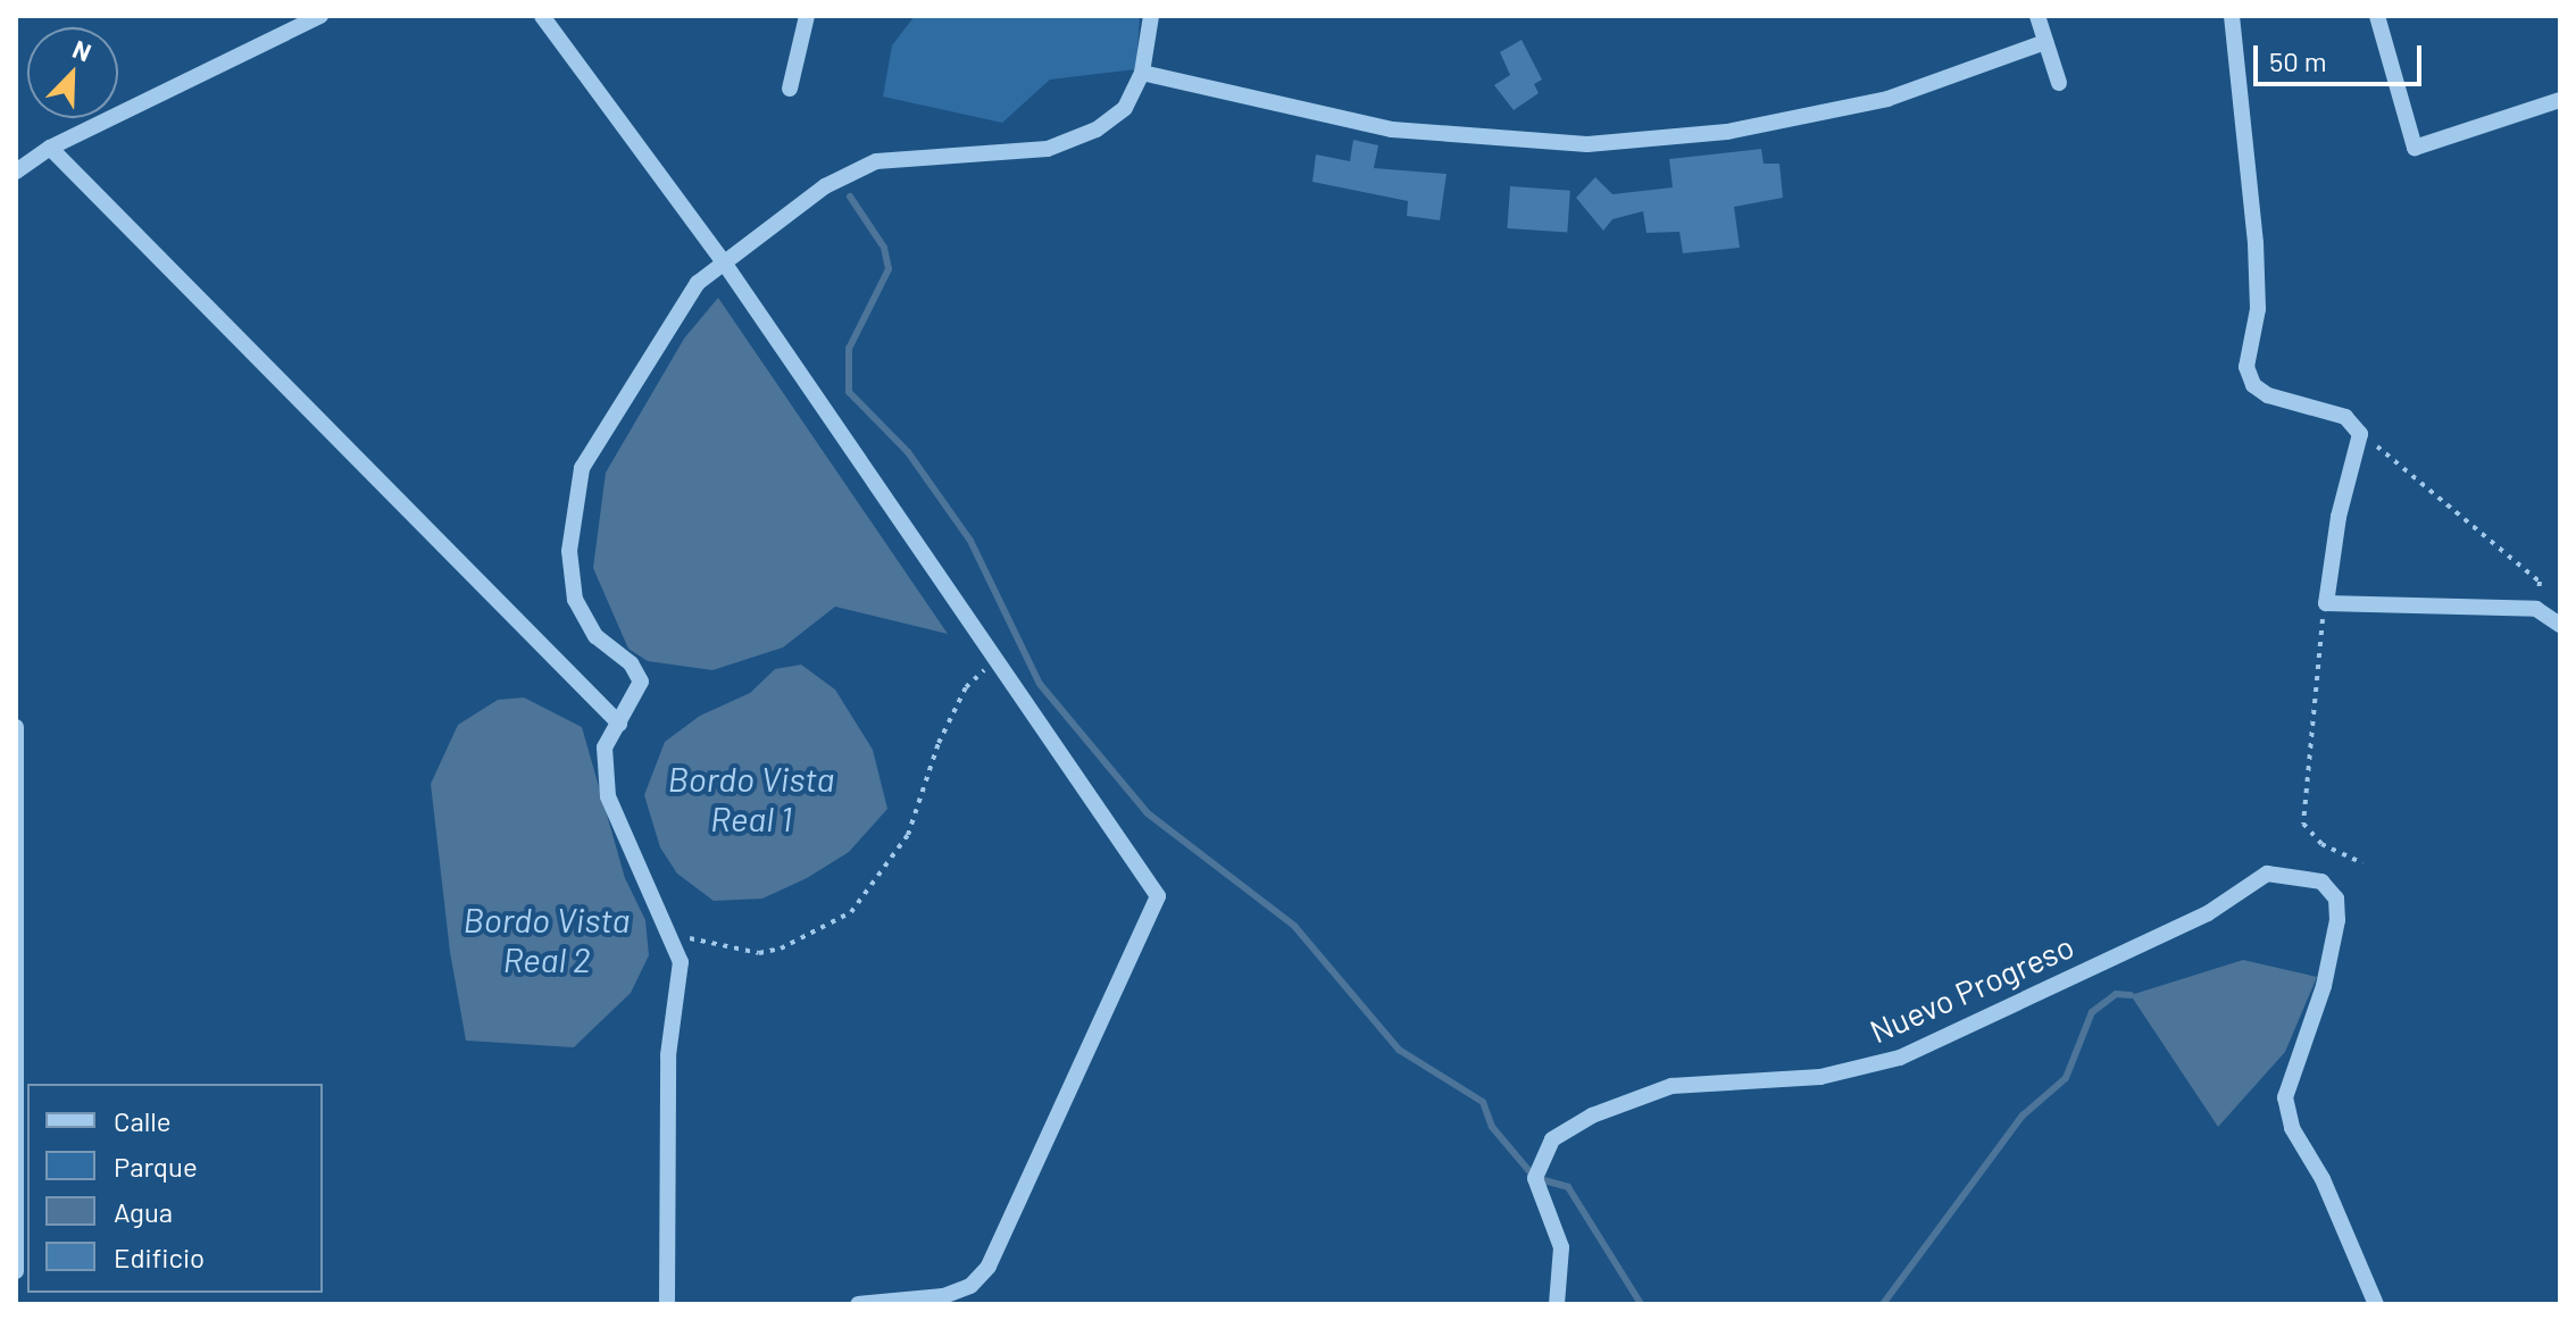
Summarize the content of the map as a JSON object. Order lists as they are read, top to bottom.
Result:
{
  "streets": {
    "street": ["Nuevo Progreso"]
  },
  "water": ["Bordo Vista Real 1", "Bordo Vista Real 2"],
  "legend": [
    "Calle",
    "Parque",
    "Agua",
    "Edificio"
  ],
  "scale_bar": "50 m",
  "north": "top right"
}
